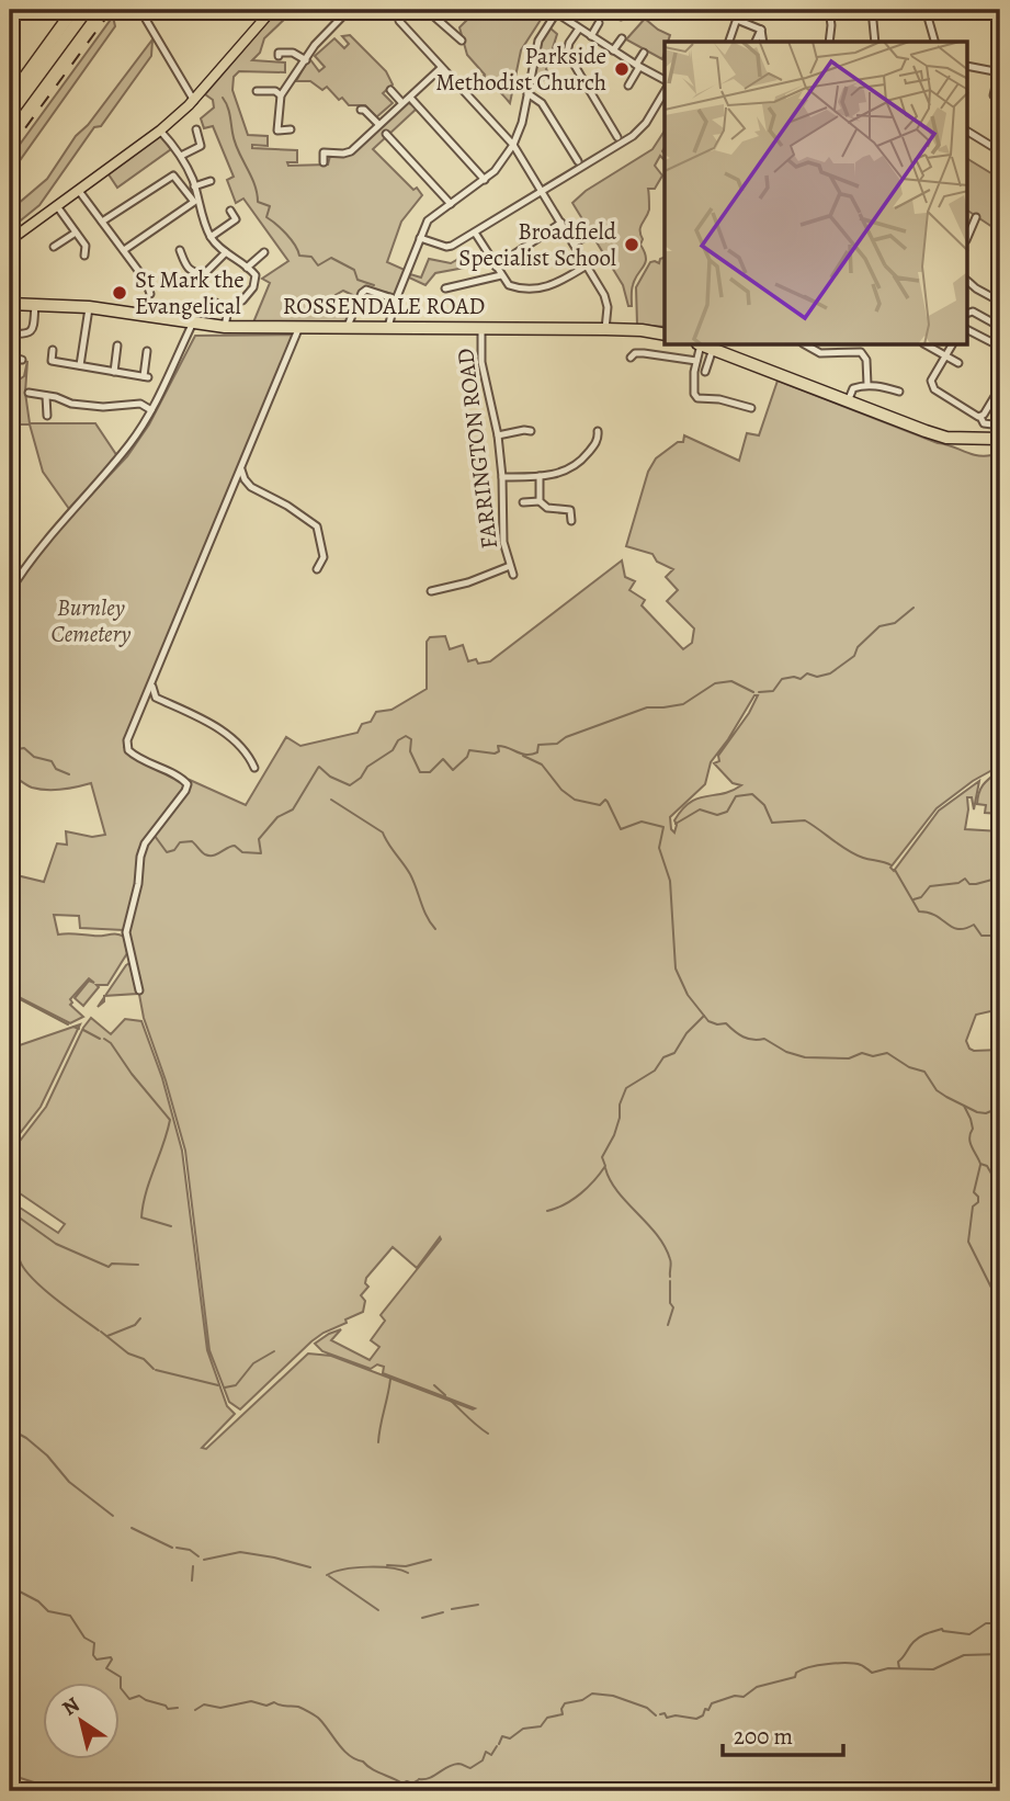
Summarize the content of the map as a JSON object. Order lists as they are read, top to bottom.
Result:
{
  "streets": {
    "highway": ["ROSSENDALE ROAD"],
    "street": ["FARRINGTON ROAD"]
  },
  "crossings": [
    ["ROSSENDALE ROAD", "FARRINGTON ROAD"]
  ],
  "parks": ["Burnley Cemetery"],
  "places": ["Parkside Methodist Church", "Broadfield Specialist School", "St Mark the Evangelical"],
  "scale_bar": "200 m",
  "north": "top left"
}
